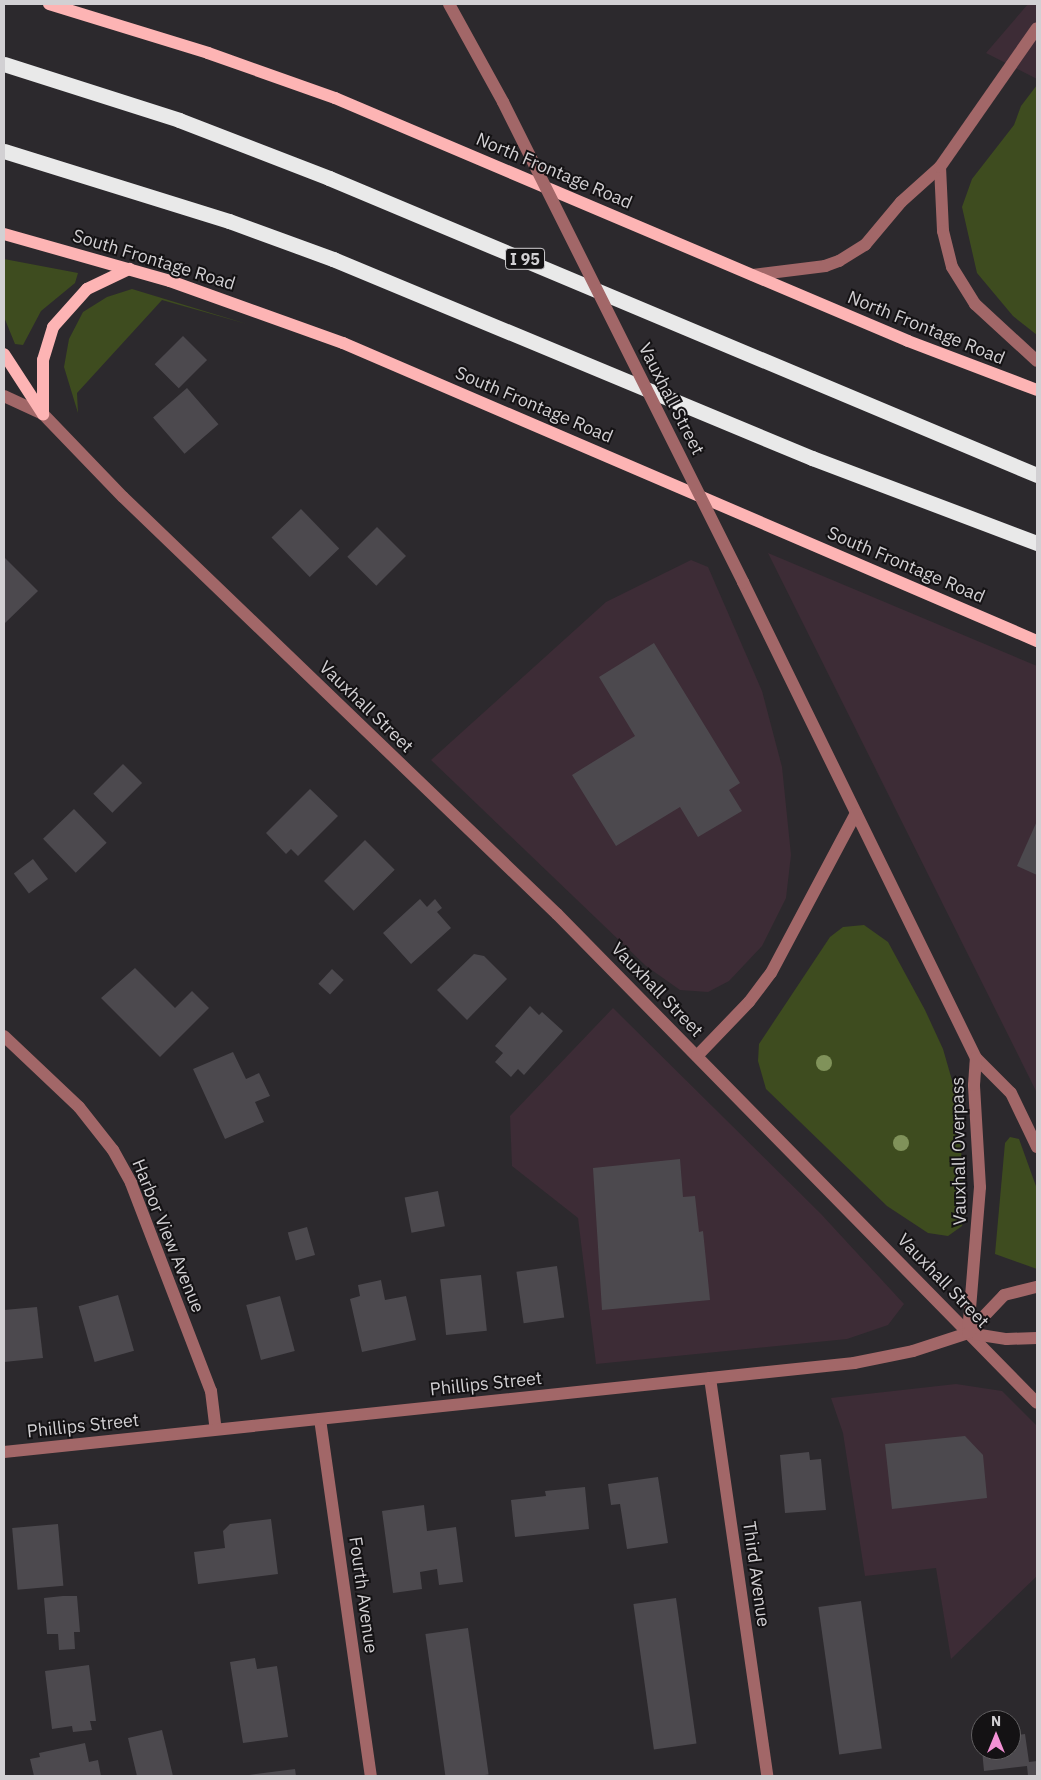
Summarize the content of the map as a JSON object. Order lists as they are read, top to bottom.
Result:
{
  "streets": {
    "highway": ["I 95"],
    "main road": ["North Frontage Road", "South Frontage Road"],
    "street": [
      "Vauxhall Street",
      "Vauxhall Overpass",
      "Harbor View Avenue",
      "Phillips Street",
      "Third Avenue",
      "Fourth Avenue"
    ]
  },
  "crossings": [
    ["Vauxhall Street", "Vauxhall Overpass"],
    ["Vauxhall Street", "Phillips Street"],
    ["Vauxhall Overpass", "Phillips Street"],
    ["Harbor View Avenue", "Phillips Street"],
    ["Phillips Street", "Third Avenue"],
    ["Phillips Street", "Fourth Avenue"]
  ],
  "north": "top"
}
